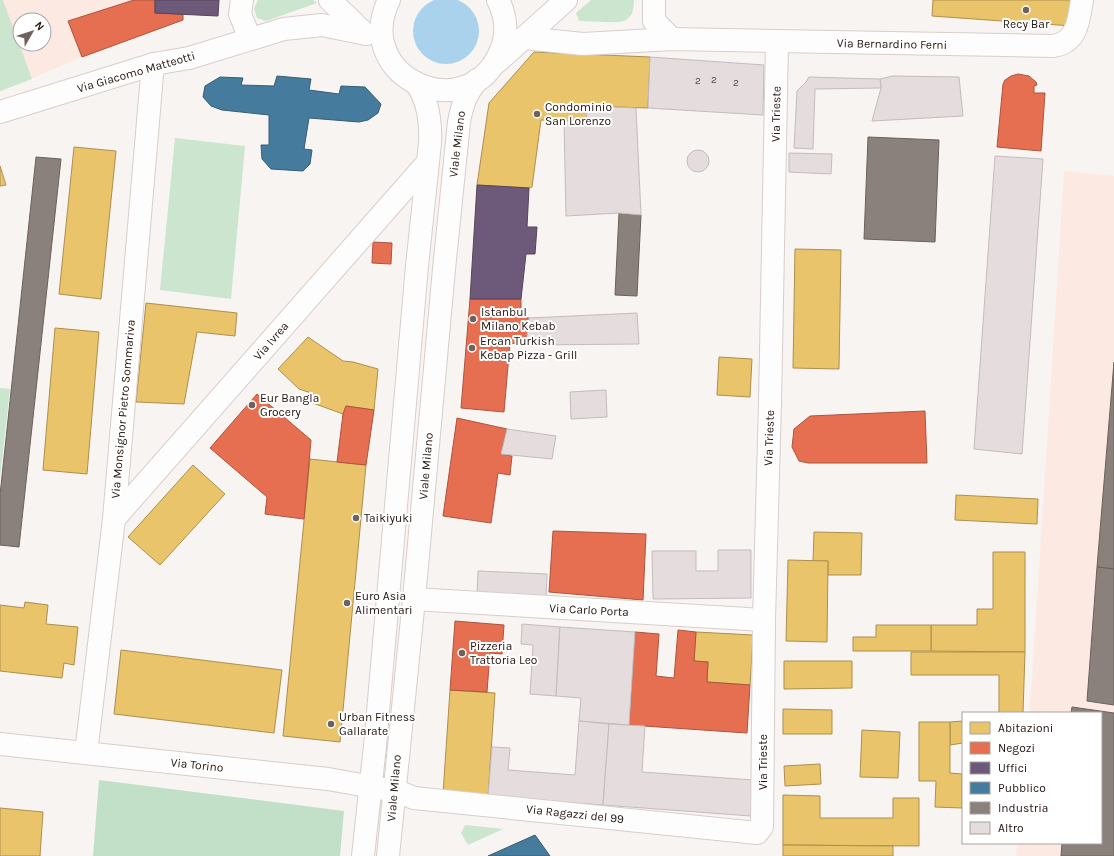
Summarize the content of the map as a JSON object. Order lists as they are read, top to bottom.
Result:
{
  "streets": {
    "street": [
      "Via Bernardino Ferni",
      "Via Giacomo Matteotti",
      "Via Trieste",
      "Viale Milano",
      "Via Ivrea",
      "Via Monsignor Pietro Sommariva",
      "Via Carlo Porta",
      "Via Torino",
      "Via Ragazzi del 99"
    ]
  },
  "crossings": [
    ["Via Bernardino Ferni", "Via Trieste"],
    ["Via Giacomo Matteotti", "Via Monsignor Pietro Sommariva"],
    ["Via Trieste", "Via Carlo Porta"],
    ["Via Trieste", "Via Ragazzi del 99"],
    ["Viale Milano", "Via Ivrea"],
    ["Viale Milano", "Via Carlo Porta"],
    ["Viale Milano", "Via Torino"],
    ["Viale Milano", "Via Ragazzi del 99"],
    ["Via Ivrea", "Via Monsignor Pietro Sommariva"],
    ["Via Monsignor Pietro Sommariva", "Via Torino"],
    ["Via Torino", "Via Ragazzi del 99"]
  ],
  "places": [
    "Recy Bar",
    "Condominio San Lorenzo",
    "Istanbul Milano Kebab",
    "Ercan Turkish Kebap Pizza - Grill",
    "Eur Bangla Grocery",
    "Taikiyuki",
    "Euro Asia Alimentari",
    "Pizzeria Trattoria Leo",
    "Urban Fitness Gallarate"
  ],
  "house_numbers": ["2", "2", "2"],
  "legend": [
    "Abitazioni",
    "Negozi",
    "Uffici",
    "Pubblico",
    "Industria",
    "Altro"
  ],
  "north": "top right"
}
